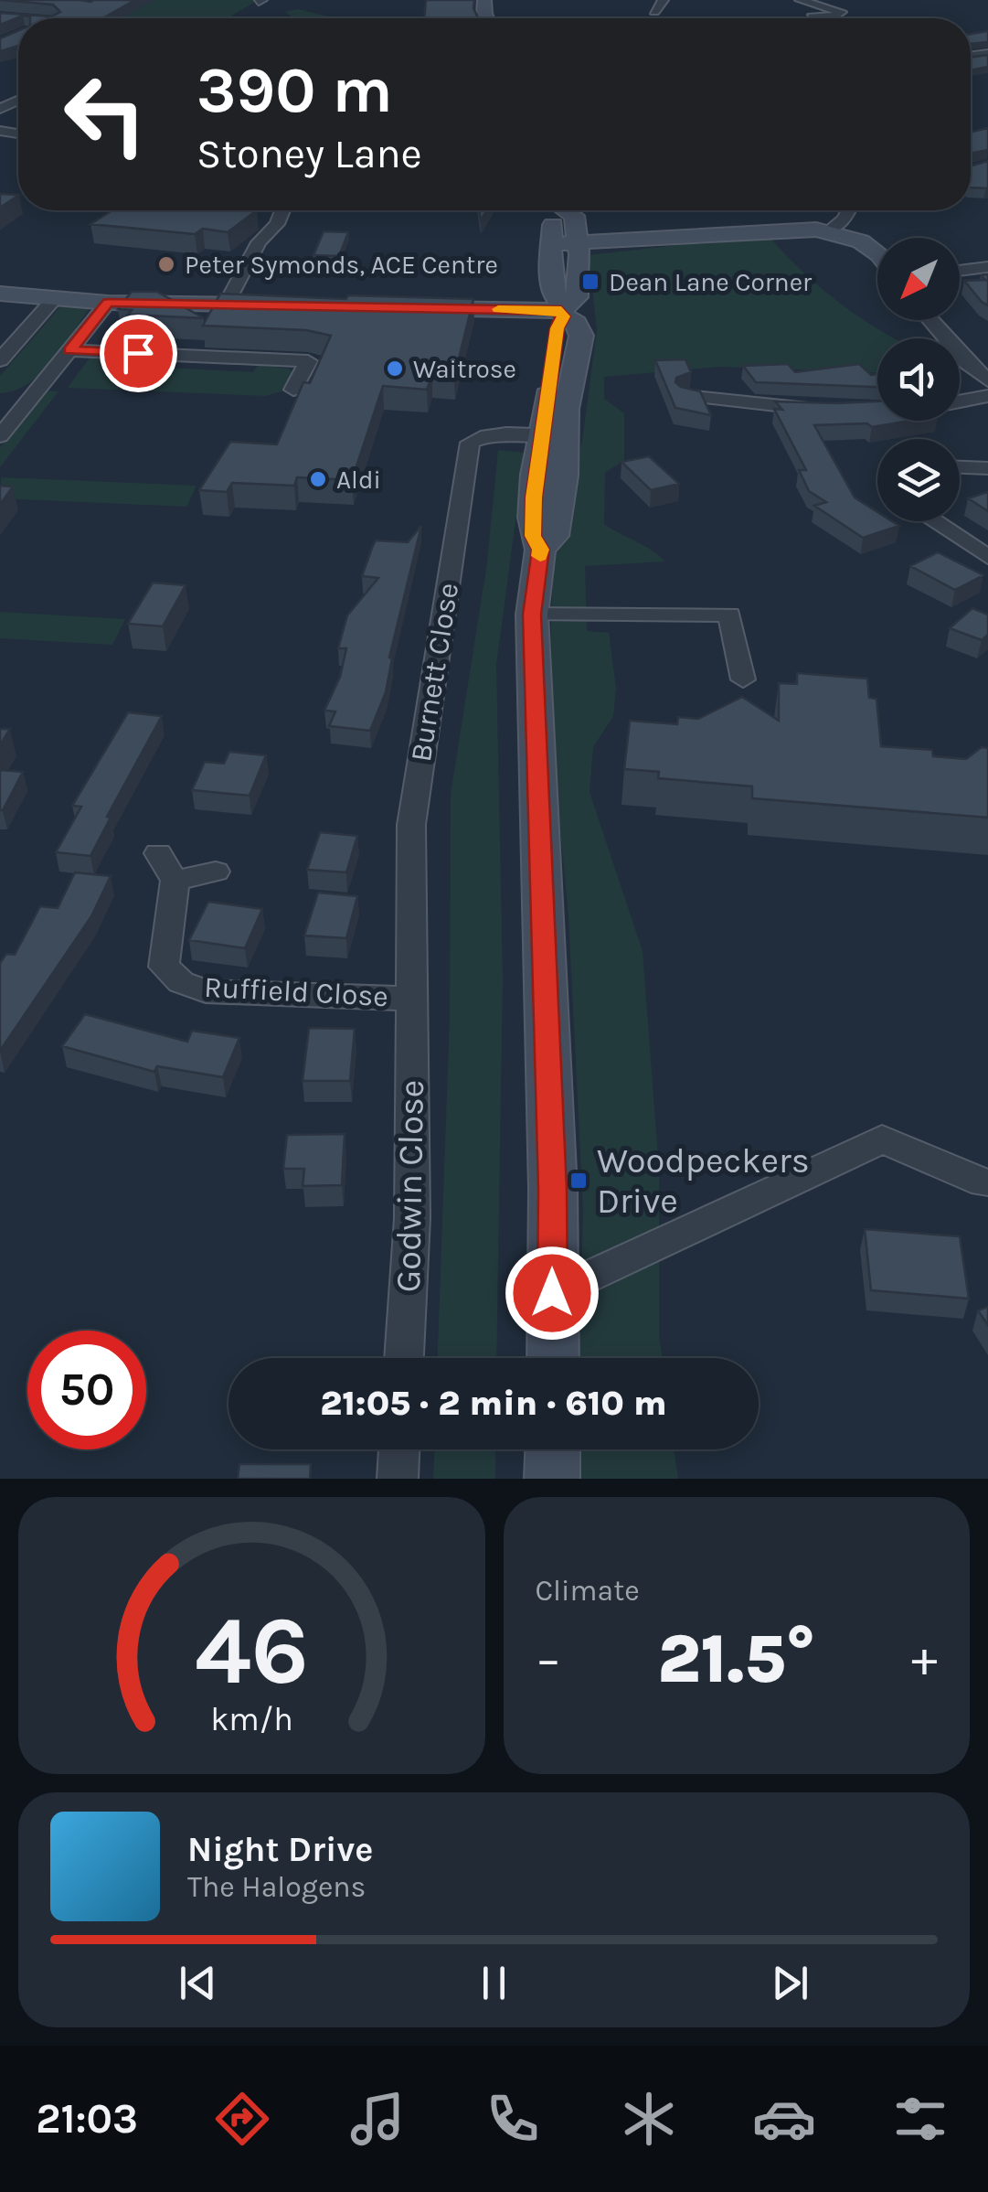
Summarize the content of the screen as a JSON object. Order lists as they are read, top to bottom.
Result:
{
  "streets": {
    "street": ["Burnett Close", "Ruffield Close", "Godwin Close"]
  },
  "crossings": [
    ["Burnett Close", "Ruffield Close"],
    ["Burnett Close", "Godwin Close"],
    ["Ruffield Close", "Godwin Close"]
  ],
  "places": {
    "other": ["Peter Symonds, ACE Centre", "Waitrose", "Aldi"],
    "transit": ["Dean Lane Corner", "Woodpeckers Drive"]
  },
  "north": "bottom left",
  "page": {
    "turn": ["390 m", "Stoney Lane"],
    "limit": "50",
    "trip": "21:05 · 2 min · 610 m",
    "tile": "Climate",
    "heat": ["−", "21.5°", "+"],
    "song": ["Night Drive", "The Halogens"],
    "tabs": "21:03",
    "gauge": ["46", "km/h"]
  }
}
